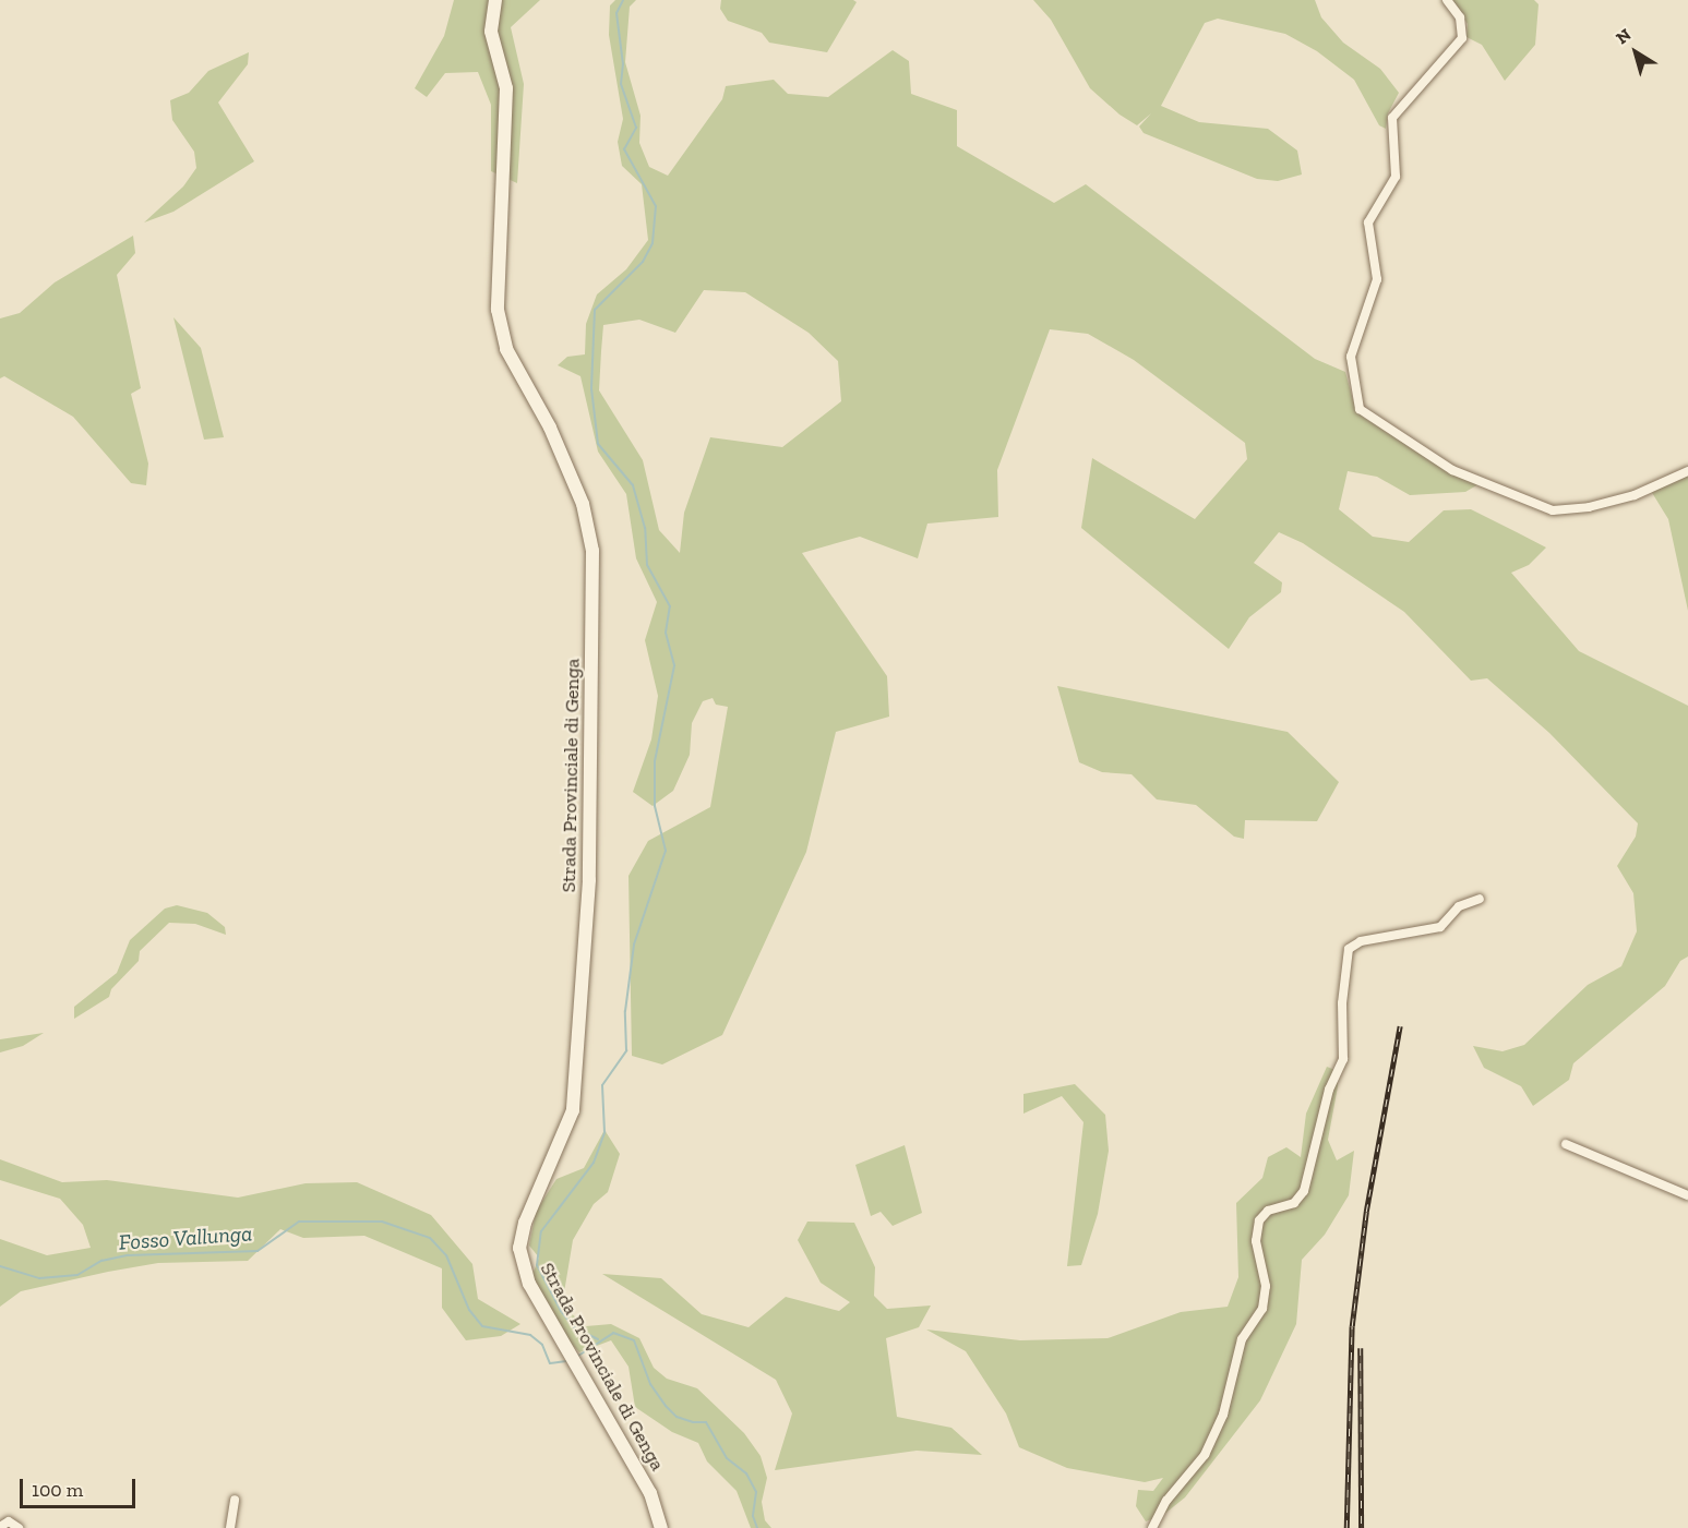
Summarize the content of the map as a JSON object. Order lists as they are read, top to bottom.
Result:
{
  "streets": {
    "main road": ["Strada Provinciale di Genga"]
  },
  "water": ["Fosso Vallunga"],
  "scale_bar": "100 m",
  "north": "top left"
}
